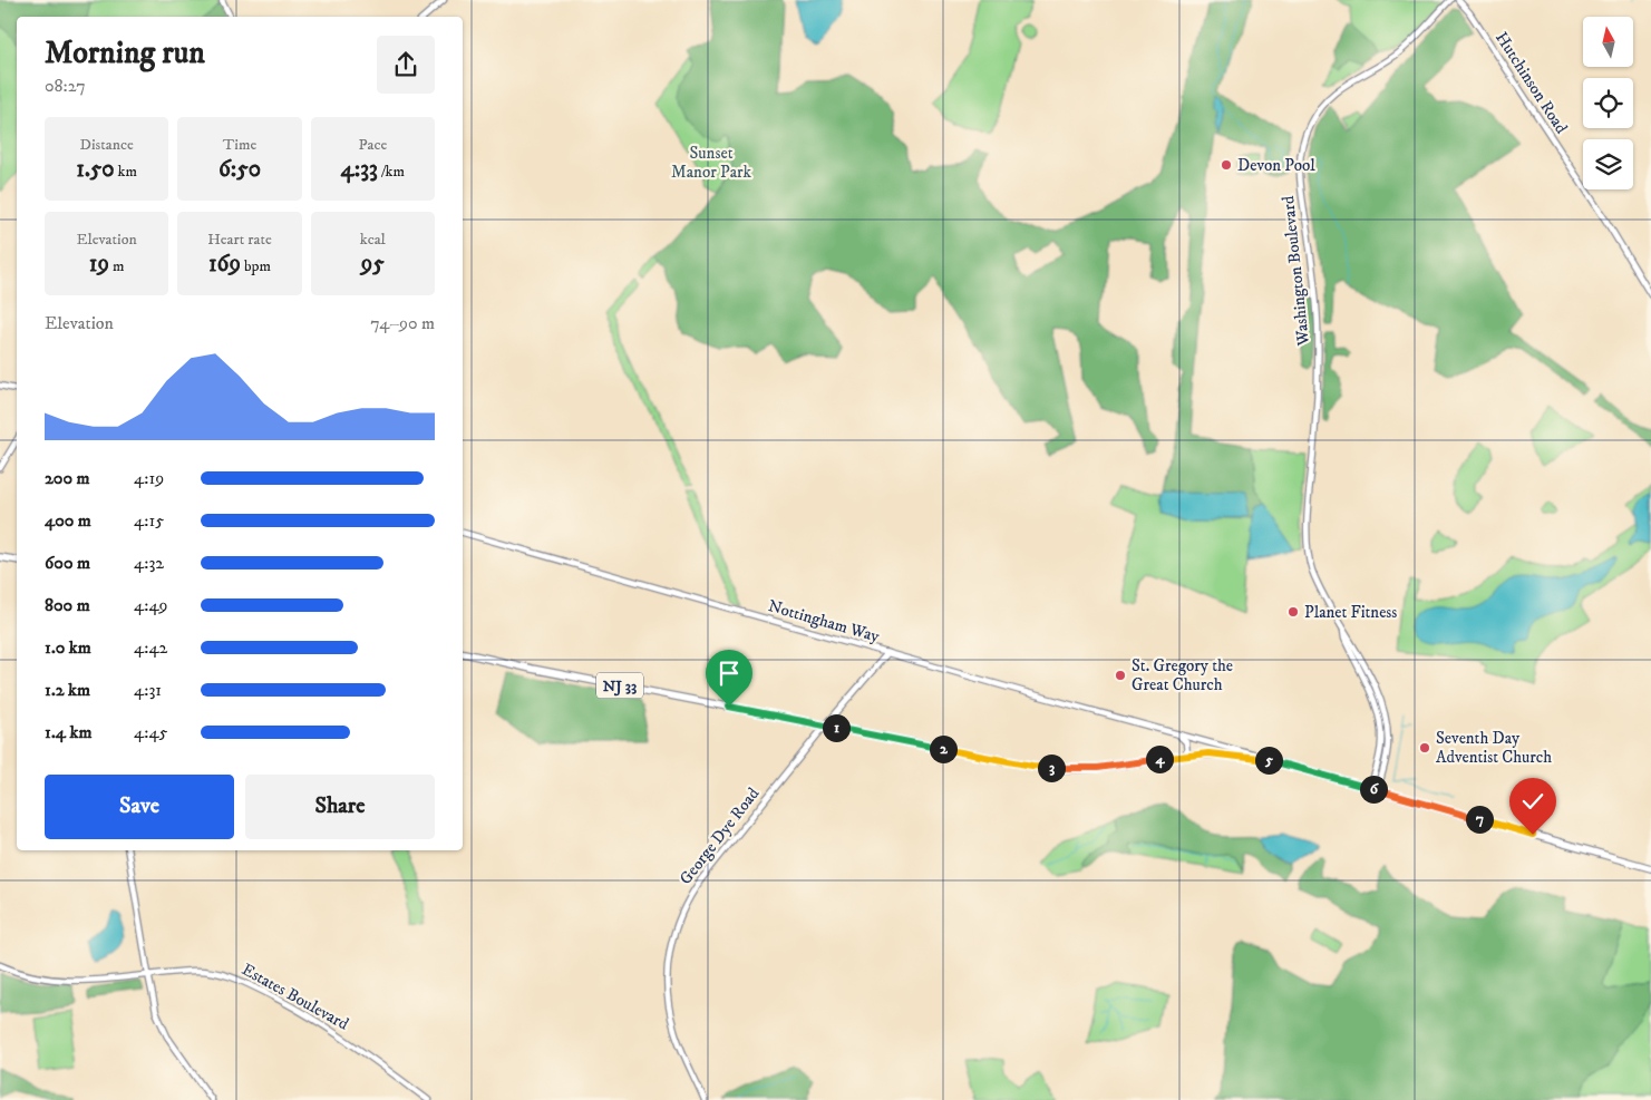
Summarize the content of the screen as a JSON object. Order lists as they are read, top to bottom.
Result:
{
  "streets": {
    "main road": ["NJ 33"],
    "street": [
      "Hutchinson Road",
      "Washington Boulevard",
      "Nottingham Way",
      "George Dye Road",
      "Estates Boulevard"
    ]
  },
  "crossings": [
    ["Washington Boulevard", "NJ 33"],
    ["Nottingham Way", "NJ 33"],
    ["Nottingham Way", "George Dye Road"],
    ["NJ 33", "George Dye Road"]
  ],
  "parks": ["Sunset Manor Park"],
  "places": [
    "Devon Pool",
    "Planet Fitness",
    "St. Gregory the Great Church",
    "Seventh Day Adventist Church"
  ],
  "north": "top",
  "page": {
    "heading": ["Morning run", "08:27"],
    "stats": [
      ["Distance", "1.50 km"],
      ["Time", "6:50"],
      ["Pace", "4:33 /km"],
      ["Elevation", "19 m"],
      ["Heart rate", "169 bpm"],
      ["kcal", "95"]
    ],
    "chart": ["Elevation", "74–90 m"],
    "list": [
      {
        "name": "200 m",
        "note": "4:19"
      },
      {
        "name": "400 m",
        "note": "4:15"
      },
      {
        "name": "600 m",
        "note": "4:32"
      },
      {
        "name": "800 m",
        "note": "4:49"
      },
      {
        "name": "1.0 km",
        "note": "4:42"
      },
      {
        "name": "1.2 km",
        "note": "4:31"
      },
      {
        "name": "1.4 km",
        "note": "4:45"
      }
    ],
    "pins": [
      "1",
      "2",
      "4",
      "5",
      "3",
      "6",
      "7"
    ],
    "buttons": ["Save", "Share"]
  }
}
